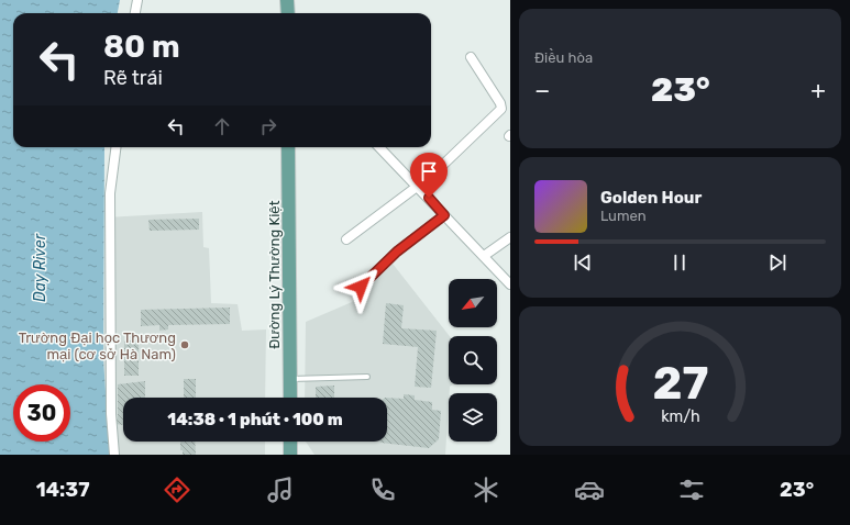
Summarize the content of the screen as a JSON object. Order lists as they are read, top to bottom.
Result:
{
  "streets": {
    "main road": ["Đường Lý Thường Kiệt"]
  },
  "water": ["Day River"],
  "places": ["Trường Đại học Thương mại (cơ sở Hà Nam)"],
  "north": "bottom left",
  "page": {
    "tile": "Điều hòa",
    "turn": ["80 m", "Rẽ trái"],
    "heat": ["−", "23°", "+"],
    "song": ["Golden Hour", "Lumen"],
    "limit": "30",
    "trip": "14:38 · 1 phút · 100 m",
    "tabs": ["14:37", "23°"],
    "gauge": ["27", "km/h"]
  }
}
